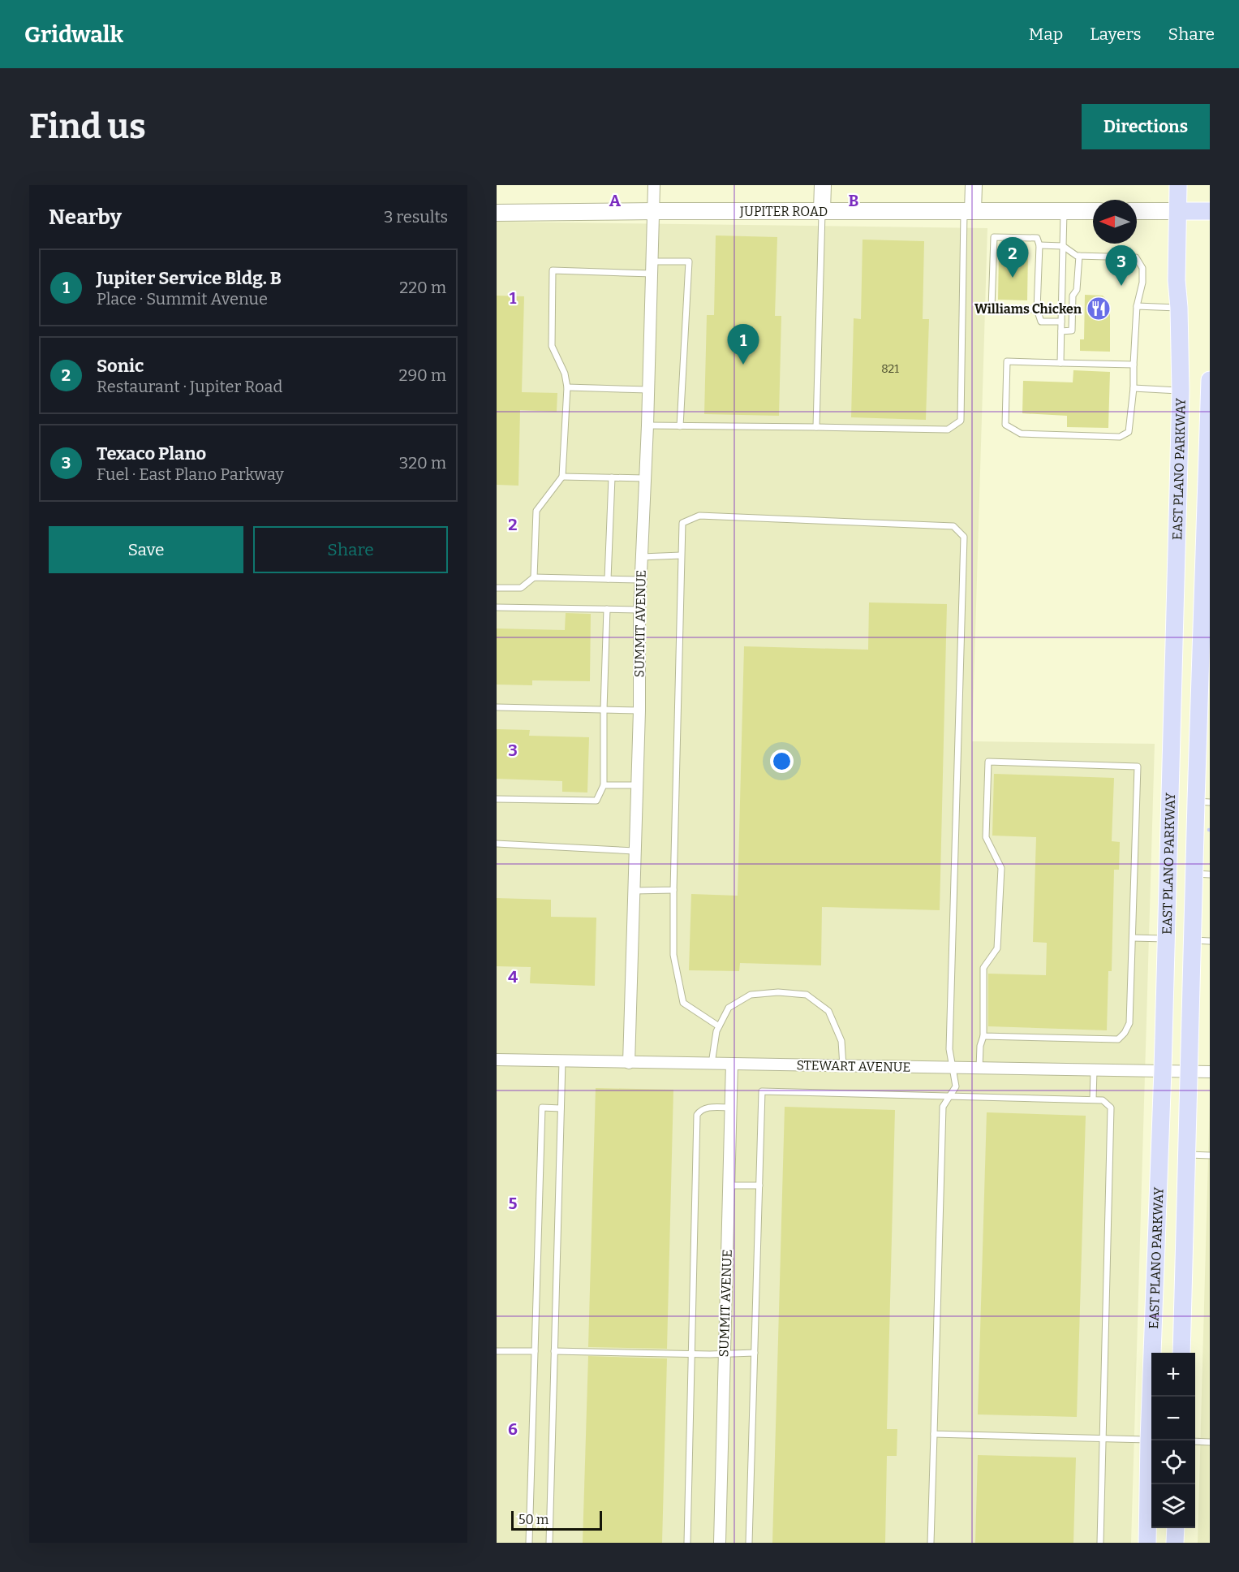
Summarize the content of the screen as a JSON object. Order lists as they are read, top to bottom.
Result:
{
  "streets": {
    "main road": ["JUPITER ROAD", "EAST PLANO PARKWAY"],
    "street": ["SUMMIT AVENUE", "STEWART AVENUE"]
  },
  "crossings": [
    ["JUPITER ROAD", "SUMMIT AVENUE"],
    ["EAST PLANO PARKWAY", "STEWART AVENUE"],
    ["SUMMIT AVENUE", "STEWART AVENUE"]
  ],
  "places": {
    "restaurant": ["Williams Chicken"]
  },
  "house_numbers": ["821"],
  "scale_bar": "50 m",
  "north": "left",
  "page": {
    "header": "Gridwalk",
    "nav": ["Map", "Layers", "Share"],
    "buttons": [
      "Directions",
      ["Save", "Share"]
    ],
    "title": "Find us",
    "heading": ["Nearby", "3 results"],
    "pins": ["2", "3", "1"],
    "list": [
      {
        "mark": "1",
        "name": "Jupiter Service Bldg. B",
        "note": "Place · Summit Avenue",
        "value": "220 m"
      },
      {
        "mark": "2",
        "name": "Sonic",
        "note": "Restaurant · Jupiter Road",
        "value": "290 m"
      },
      {
        "mark": "3",
        "name": "Texaco Plano",
        "note": "Fuel · East Plano Parkway",
        "value": "320 m"
      }
    ],
    "map_buttons": ["+", "−"],
    "scale": "50 m"
  },
  "grid": {
    "columns": ["A", "B"],
    "rows": [
      "1",
      "2",
      "3",
      "4",
      "5",
      "6"
    ]
  }
}
